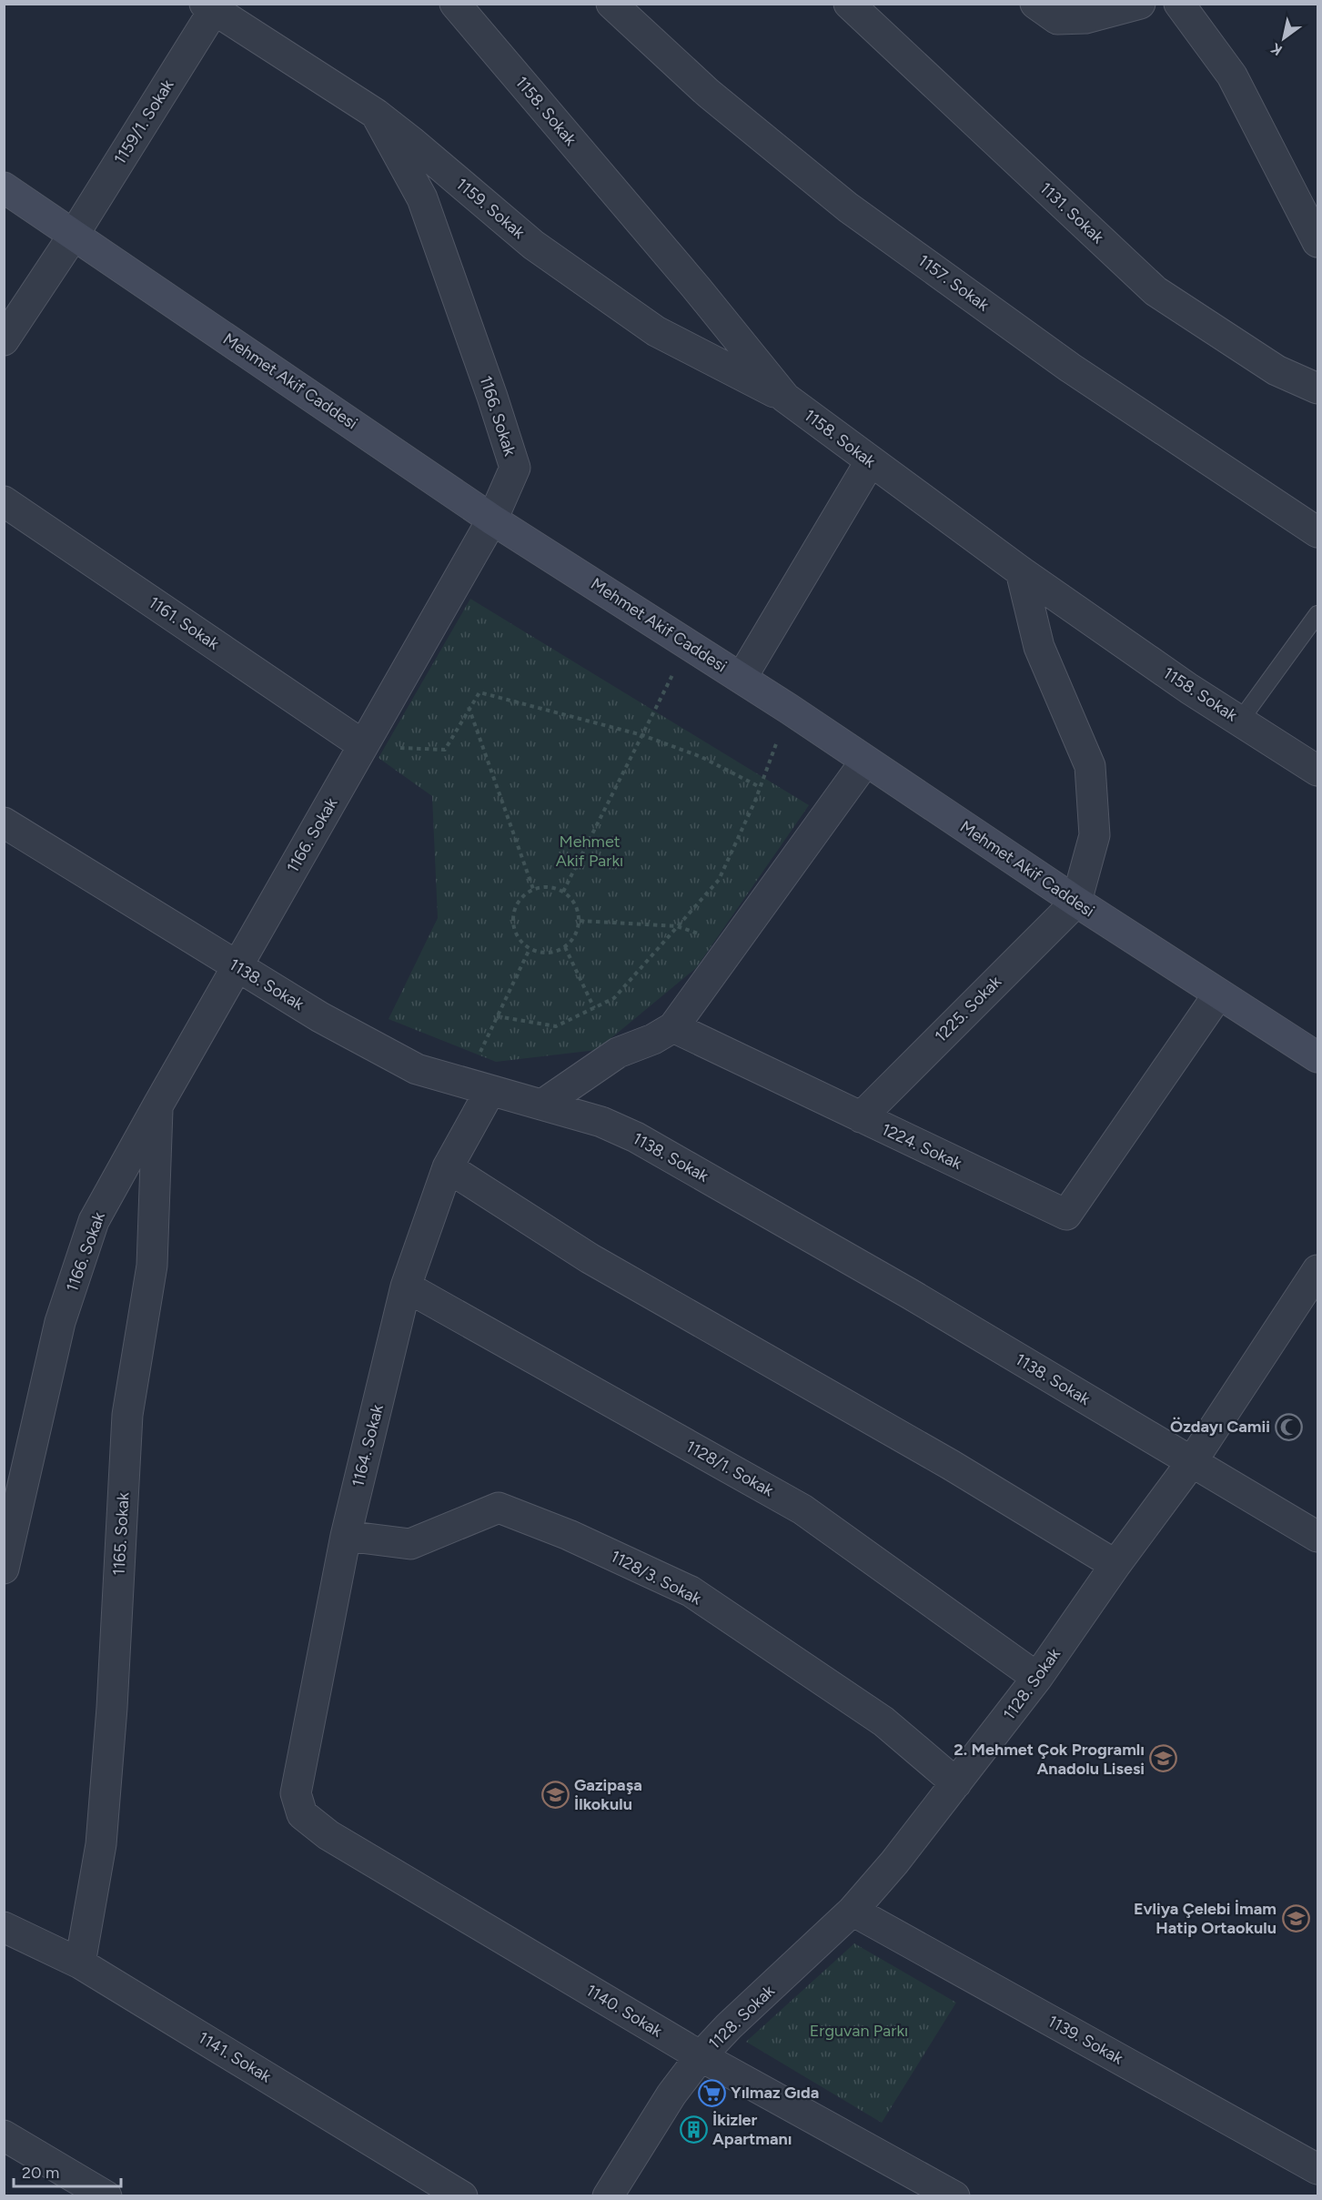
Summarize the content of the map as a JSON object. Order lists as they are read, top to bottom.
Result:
{
  "streets": {
    "main road": ["Mehmet Akif Caddesi"],
    "street": [
      "1158. Sokak",
      "1159/1. Sokak",
      "1159. Sokak",
      "1131. Sokak",
      "1157. Sokak",
      "1166. Sokak",
      "1161. Sokak",
      "1138. Sokak",
      "1225. Sokak",
      "1224. Sokak",
      "1164. Sokak",
      "1128/1. Sokak",
      "1165. Sokak",
      "1128/3. Sokak",
      "1128. Sokak",
      "1140. Sokak",
      "1139. Sokak",
      "1141. Sokak"
    ]
  },
  "crossings": [
    ["1158. Sokak", "1159. Sokak"],
    ["1159/1. Sokak", "1159. Sokak"],
    ["1159/1. Sokak", "Mehmet Akif Caddesi"],
    ["1159. Sokak", "1166. Sokak"],
    ["Mehmet Akif Caddesi", "1166. Sokak"],
    ["Mehmet Akif Caddesi", "1225. Sokak"],
    ["Mehmet Akif Caddesi", "1224. Sokak"],
    ["1166. Sokak", "1161. Sokak"],
    ["1166. Sokak", "1138. Sokak"],
    ["1166. Sokak", "1165. Sokak"],
    ["1138. Sokak", "1164. Sokak"],
    ["1138. Sokak", "1128. Sokak"],
    ["1225. Sokak", "1224. Sokak"],
    ["1164. Sokak", "1128/1. Sokak"],
    ["1164. Sokak", "1128/3. Sokak"],
    ["1164. Sokak", "1140. Sokak"],
    ["1128/1. Sokak", "1128. Sokak"],
    ["1165. Sokak", "1141. Sokak"],
    ["1128/3. Sokak", "1128. Sokak"],
    ["1128. Sokak", "1140. Sokak"],
    ["1128. Sokak", "1139. Sokak"]
  ],
  "parks": ["Mehmet Akif Parkı", "Erguvan Parkı"],
  "places": {
    "mosque": ["Özdayı Camii"],
    "school or university": ["2. Mehmet Çok Programlı Anadolu Lisesi", "Gazipaşa İlkokulu", "Evliya Çelebi İmam Hatip Ortaokulu"],
    "supermarket": ["Yılmaz Gıda"],
    "building": ["İkizler Apartmanı"]
  },
  "scale_bar": "20 m",
  "north": "bottom left"
}
